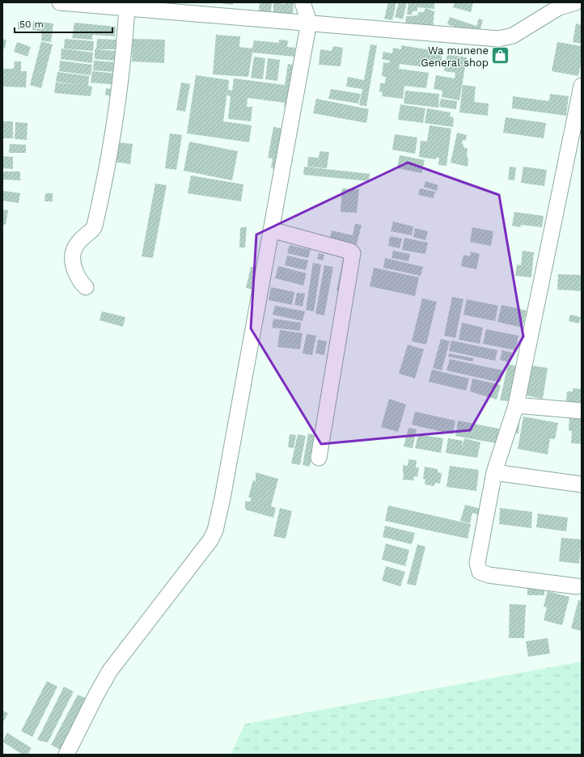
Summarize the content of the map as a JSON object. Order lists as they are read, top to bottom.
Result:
{
  "places": {
    "shop": ["Wa munene General shop"]
  },
  "scale_bar": "50 m"
}
